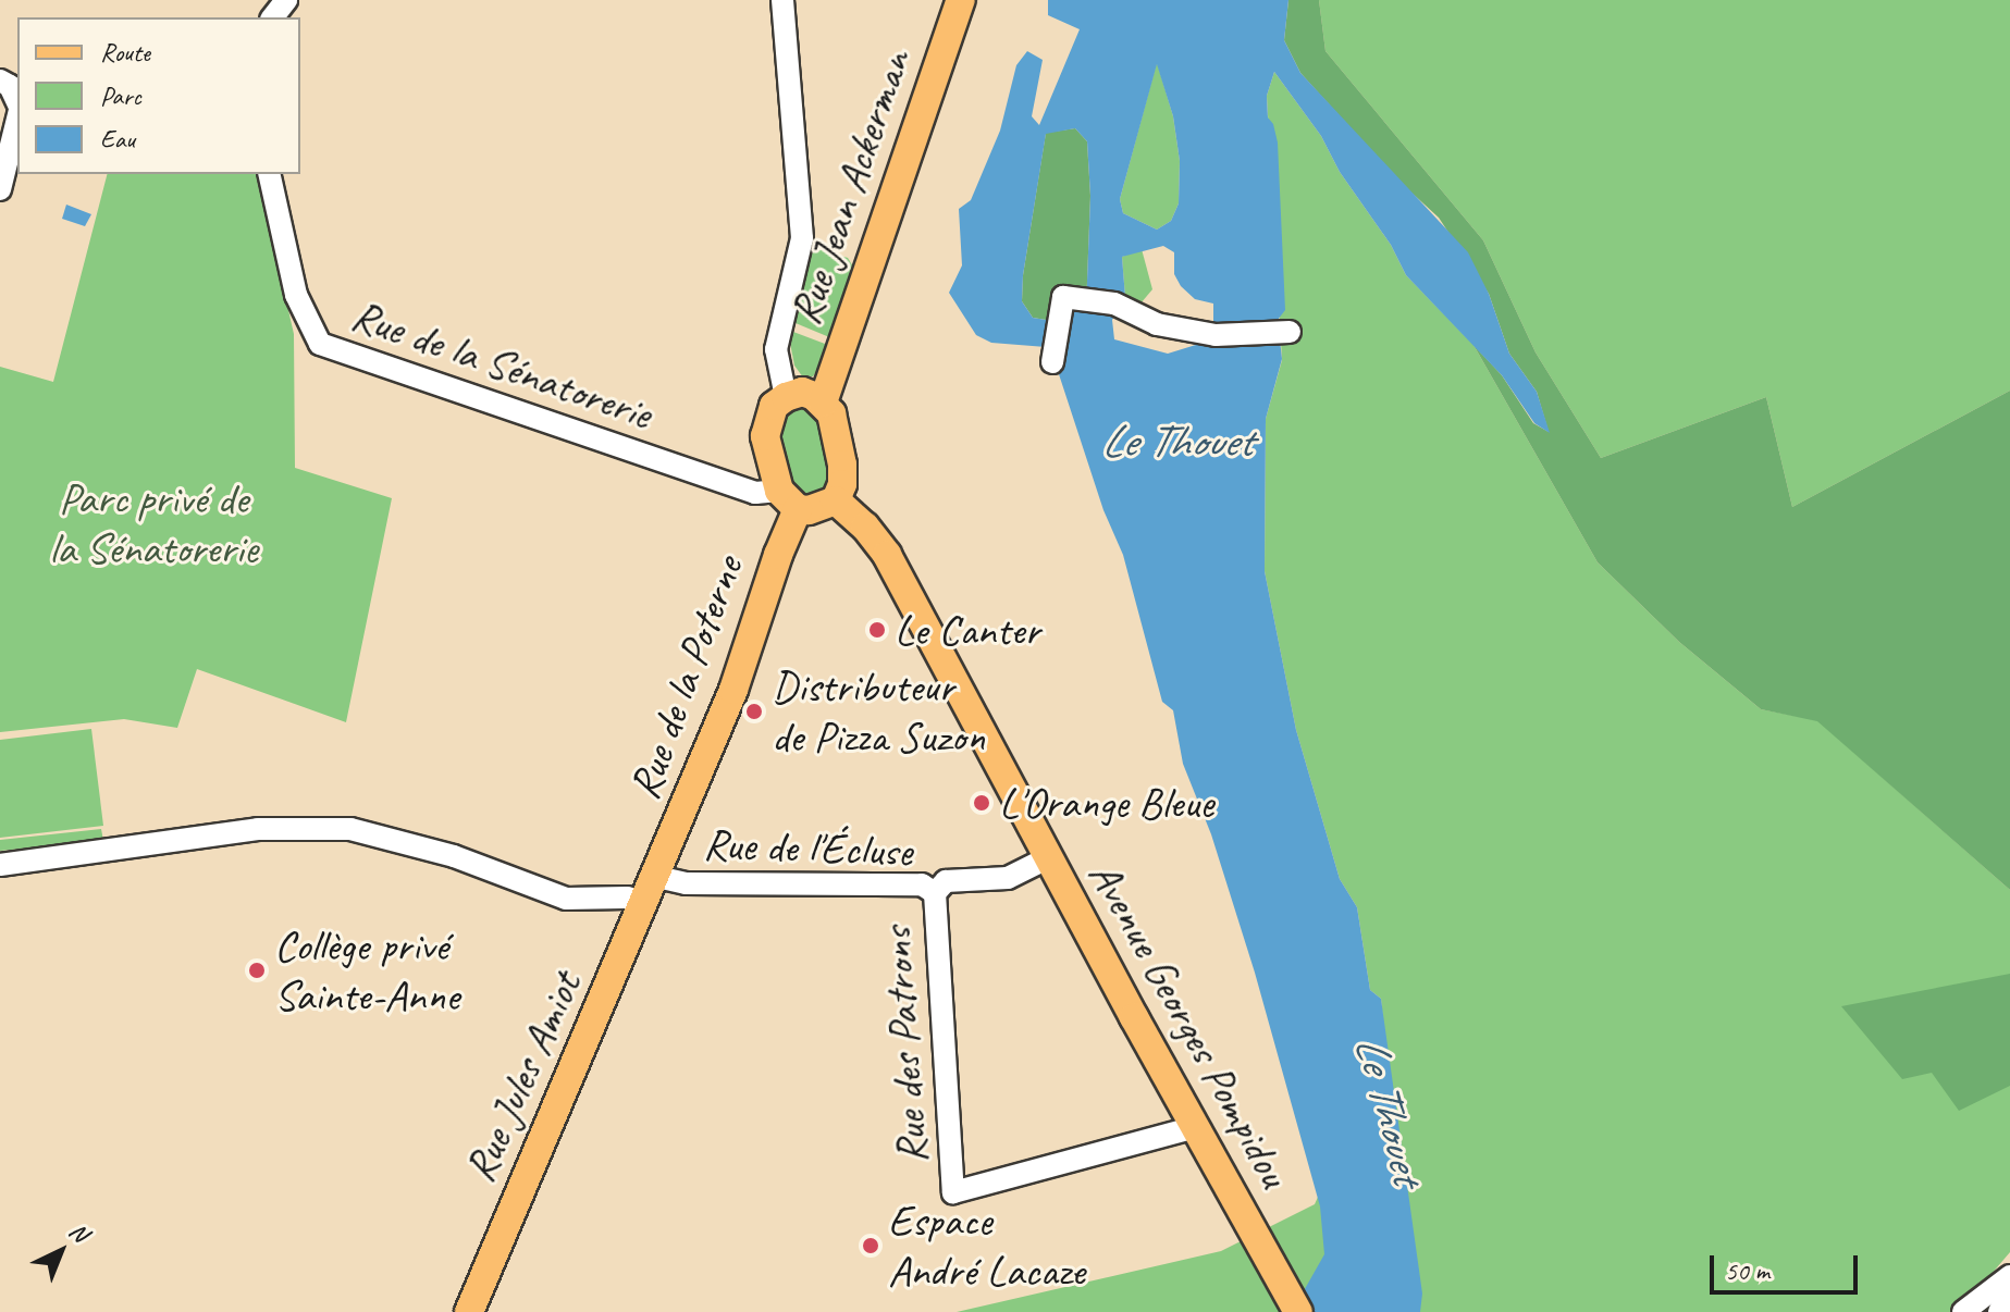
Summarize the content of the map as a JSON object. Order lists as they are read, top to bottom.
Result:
{
  "streets": {
    "main road": [
      "Rue Jean Ackerman",
      "Rue de la Poterne",
      "Avenue Georges Pompidou",
      "Rue Jules Amiot"
    ],
    "street": ["Rue de la Sénatorerie", "Rue de l'Écluse", "Rue des Patrons"]
  },
  "crossings": [
    ["Rue Jean Ackerman", "Rue de la Sénatorerie"],
    ["Rue Jean Ackerman", "Rue de la Poterne"],
    ["Rue Jean Ackerman", "Avenue Georges Pompidou"],
    ["Rue de la Sénatorerie", "Rue de la Poterne"],
    ["Rue de la Sénatorerie", "Avenue Georges Pompidou"],
    ["Rue de la Poterne", "Rue de l'Écluse"],
    ["Rue de la Poterne", "Avenue Georges Pompidou"],
    ["Rue de la Poterne", "Rue Jules Amiot"],
    ["Rue de l'Écluse", "Avenue Georges Pompidou"],
    ["Rue de l'Écluse", "Rue des Patrons"],
    ["Rue de l'Écluse", "Rue Jules Amiot"],
    ["Avenue Georges Pompidou", "Rue des Patrons"]
  ],
  "water": ["Le Thouet"],
  "parks": ["Parc privé de la Sénatorerie"],
  "places": [
    "Le Canter",
    "Distributeur de Pizza Suzon",
    "L'Orange Bleue",
    "Collège privé Sainte-Anne",
    "Espace André Lacaze"
  ],
  "legend": ["Route", "Parc", "Eau"],
  "scale_bar": "50 m",
  "north": "top right"
}
